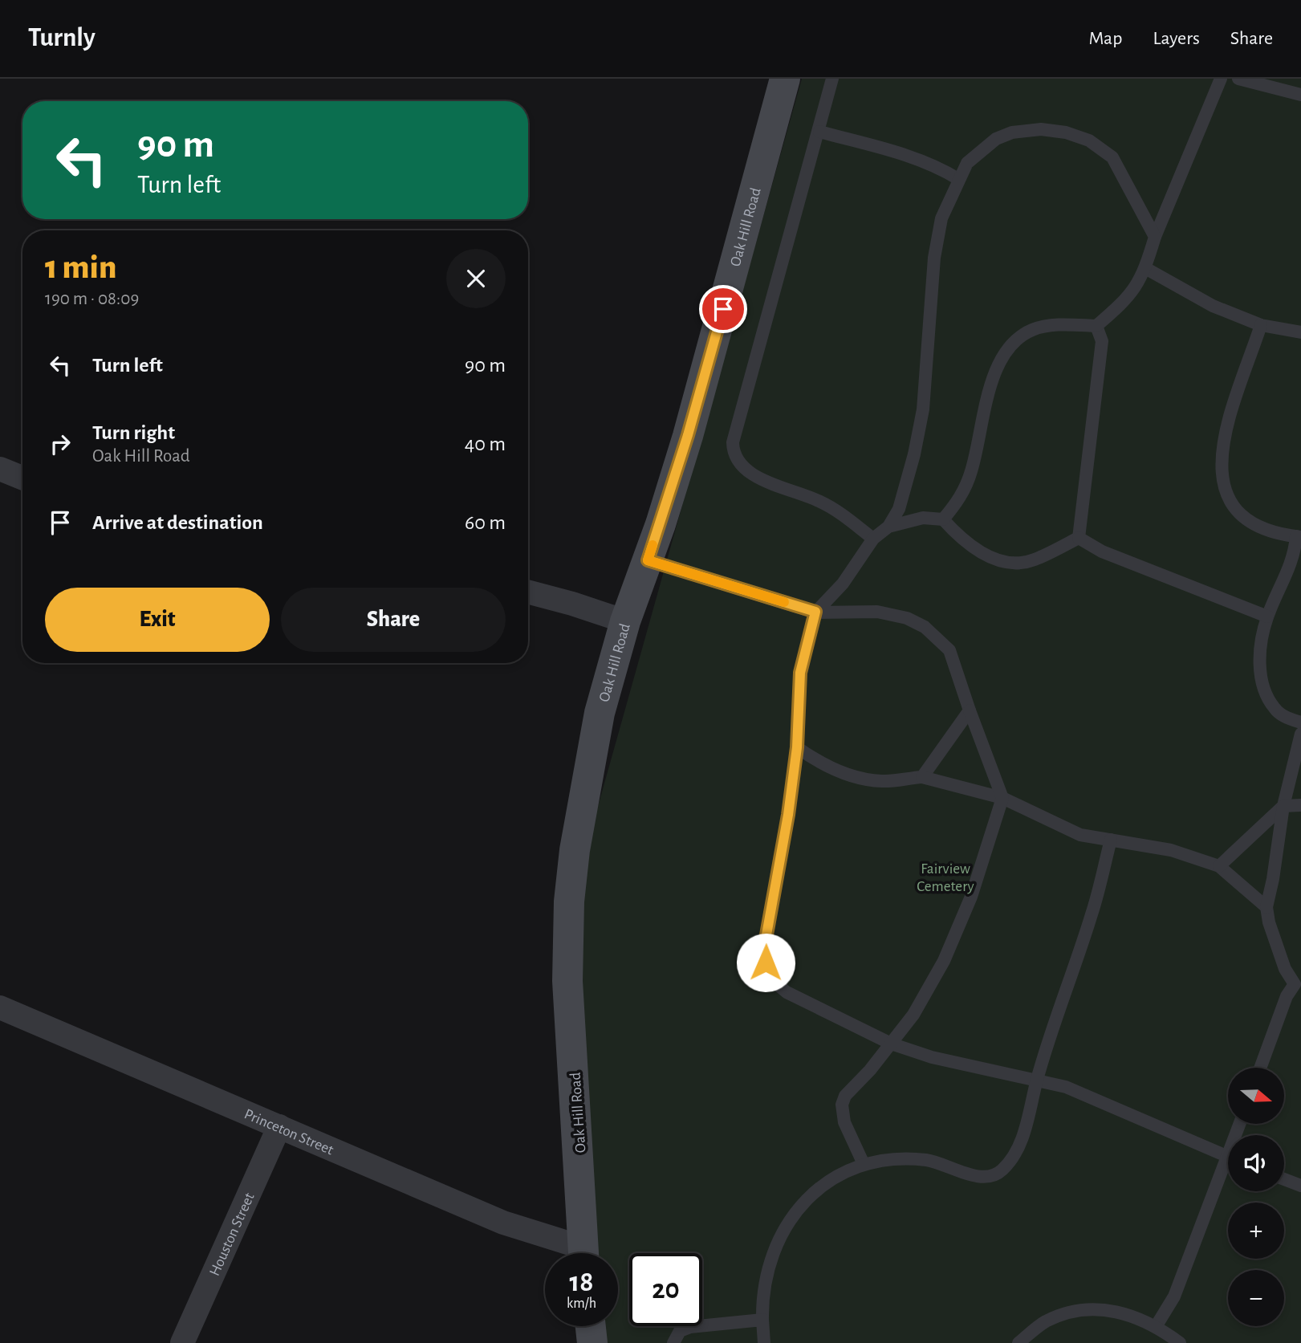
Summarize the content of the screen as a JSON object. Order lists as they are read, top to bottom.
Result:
{
  "streets": {
    "street": ["Oak Hill Road", "Princeton Street", "Houston Street"]
  },
  "crossings": [
    ["Princeton Street", "Houston Street"]
  ],
  "parks": ["Fairview Cemetery"],
  "north": "right",
  "page": {
    "header": "Turnly",
    "nav": ["Map", "Layers", "Share"],
    "turn": ["90 m", "Turn left"],
    "heading": ["1 min", "190 m · 08:09"],
    "list": [
      {
        "name": "Turn left",
        "value": "90 m"
      },
      {
        "name": "Turn right",
        "note": "Oak Hill Road",
        "value": "40 m"
      },
      {
        "name": "Arrive at destination",
        "value": "60 m"
      }
    ],
    "buttons": ["Exit", "Share"],
    "map_buttons": ["+", "−"],
    "speed": "18 km/h",
    "limit": "20"
  }
}
